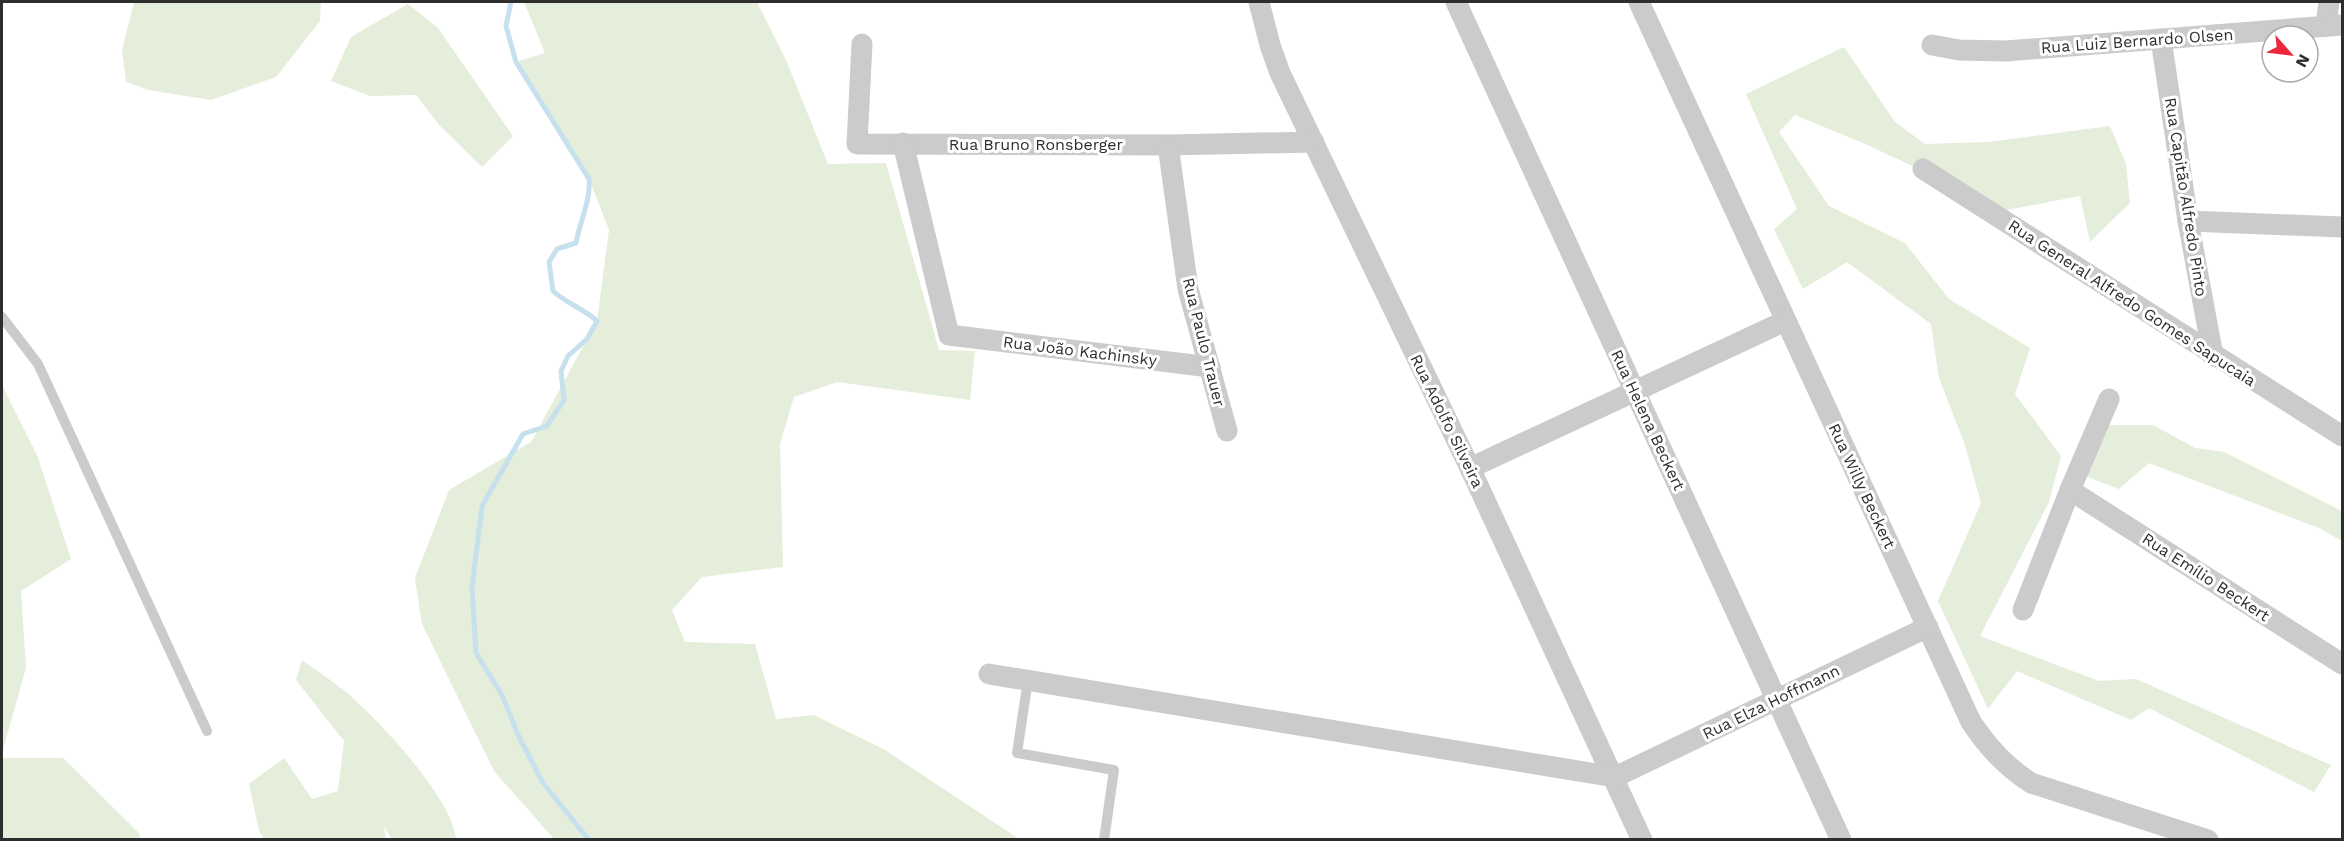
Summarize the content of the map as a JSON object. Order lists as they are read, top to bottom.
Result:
{
  "streets": {
    "street": [
      "Rua Luiz Bernardo Olsen",
      "Rua Bruno Ronsberger",
      "Rua Capitão Alfredo Pinto",
      "Rua General Alfredo Gomes Sapucaia",
      "Rua Paulo Trauer",
      "Rua João Kachinsky",
      "Rua Helena Beckert",
      "Rua Adolfo Silveira",
      "Rua Willy Beckert",
      "Rua Emílio Beckert",
      "Rua Elza Hoffmann"
    ]
  },
  "crossings": [
    ["Rua Luiz Bernardo Olsen", "Rua Capitão Alfredo Pinto"],
    ["Rua Bruno Ronsberger", "Rua Paulo Trauer"],
    ["Rua Bruno Ronsberger", "Rua João Kachinsky"],
    ["Rua Bruno Ronsberger", "Rua Adolfo Silveira"],
    ["Rua Capitão Alfredo Pinto", "Rua General Alfredo Gomes Sapucaia"],
    ["Rua Paulo Trauer", "Rua João Kachinsky"],
    ["Rua Helena Beckert", "Rua Elza Hoffmann"],
    ["Rua Adolfo Silveira", "Rua Elza Hoffmann"],
    ["Rua Willy Beckert", "Rua Elza Hoffmann"]
  ],
  "north": "bottom right"
}
